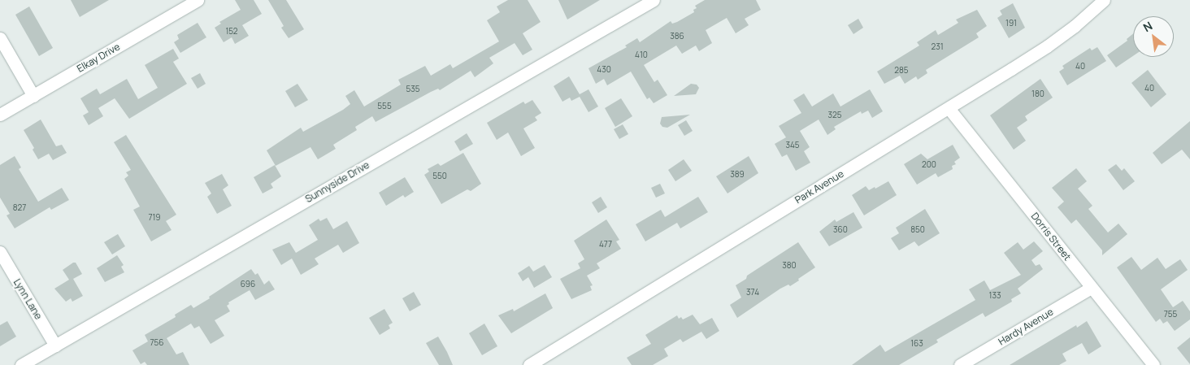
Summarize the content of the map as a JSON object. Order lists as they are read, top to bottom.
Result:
{
  "streets": {
    "street": [
      "Elkay Drive",
      "Sunnyside Drive",
      "Park Avenue",
      "Dorris Street",
      "Lynn Lane",
      "Hardy Avenue"
    ]
  },
  "crossings": [
    ["Sunnyside Drive", "Lynn Lane"],
    ["Park Avenue", "Dorris Street"],
    ["Dorris Street", "Hardy Avenue"]
  ],
  "house_numbers": [
    "191",
    "152",
    "386",
    "231",
    "410",
    "40",
    "430",
    "285",
    "40",
    "535",
    "180",
    "555",
    "325",
    "345",
    "200",
    "389",
    "550",
    "827",
    "719",
    "360",
    "850",
    "477",
    "380",
    "696",
    "374",
    "133",
    "755",
    "756",
    "163"
  ],
  "north": "top left"
}
